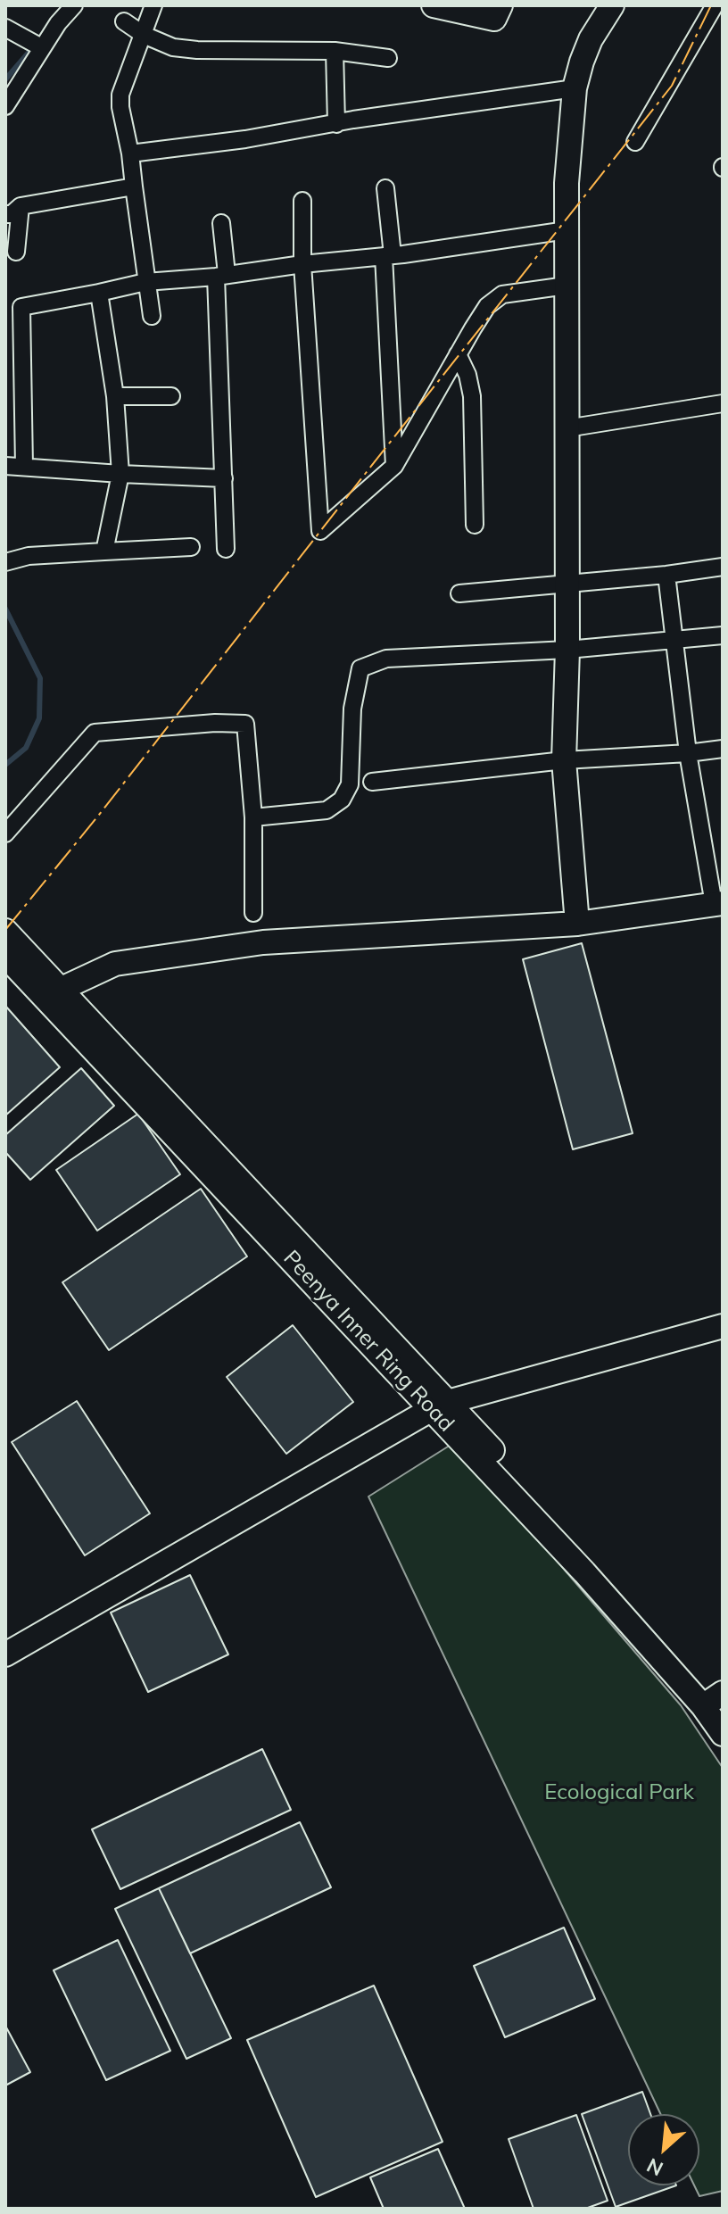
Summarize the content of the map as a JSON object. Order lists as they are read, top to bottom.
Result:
{
  "streets": {
    "street": ["Peenya Inner Ring Road"]
  },
  "parks": ["Ecological Park"],
  "north": "bottom left"
}
